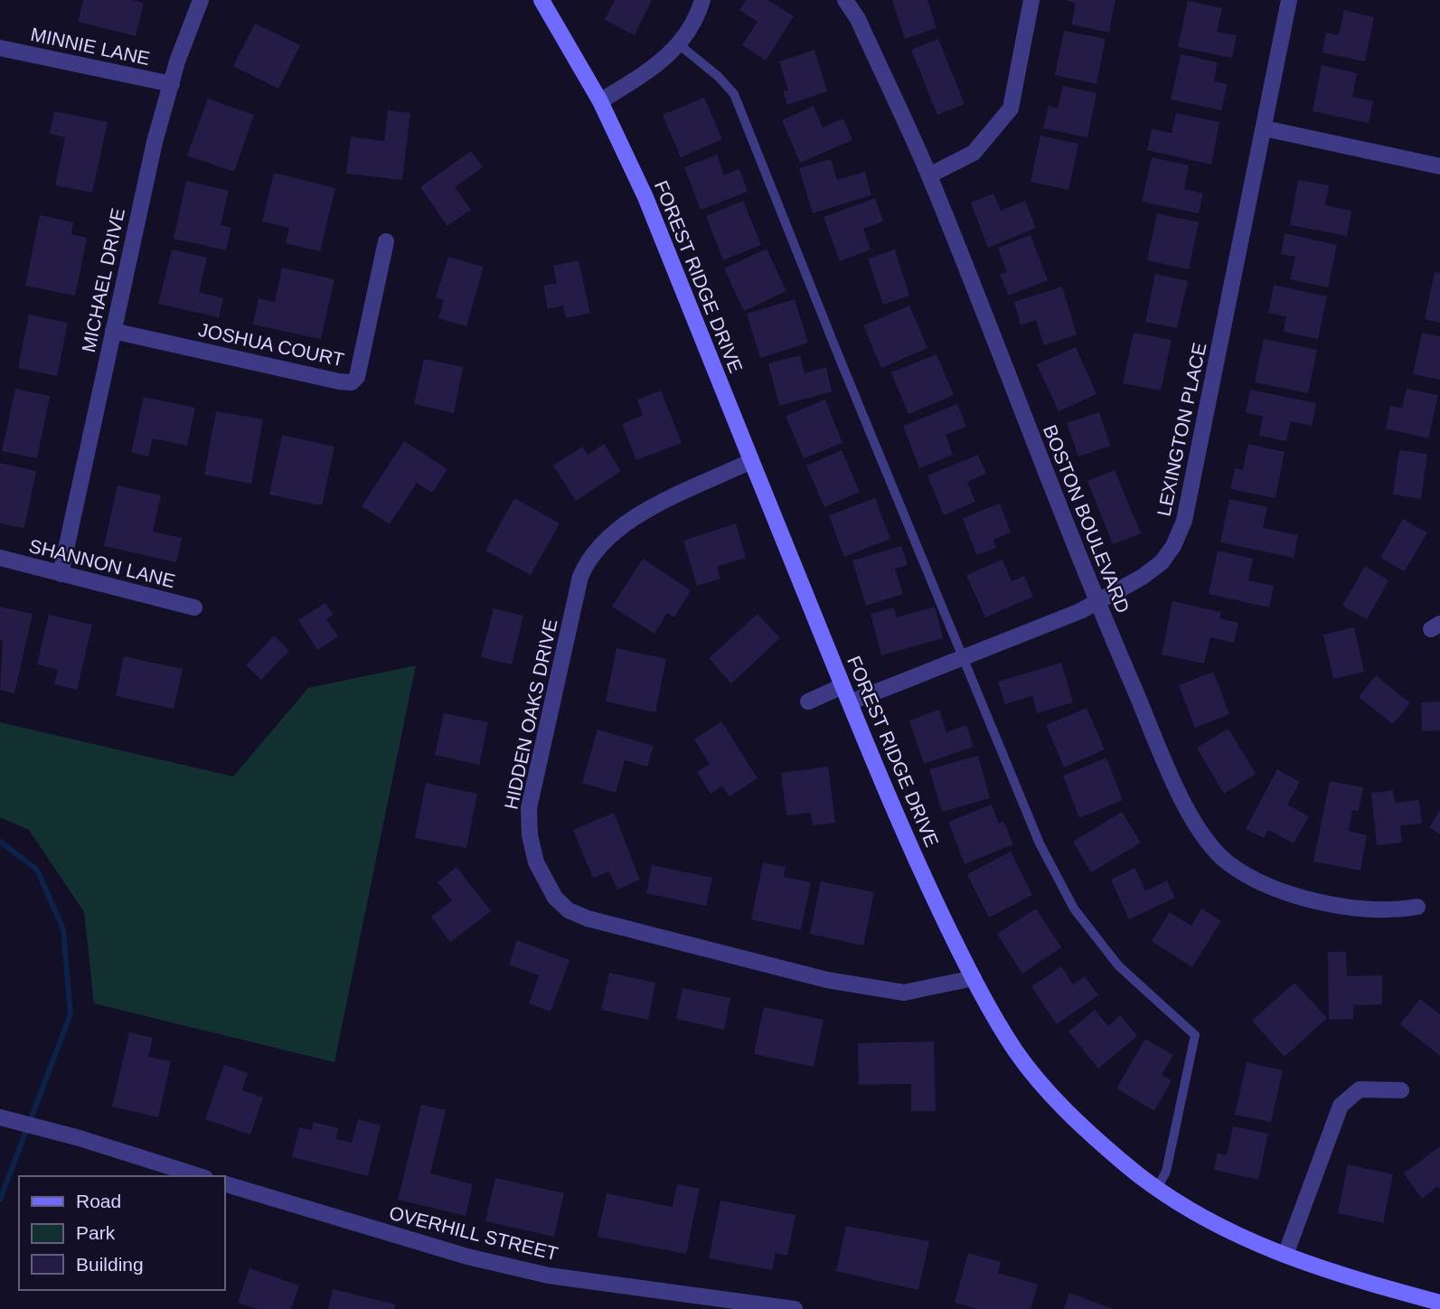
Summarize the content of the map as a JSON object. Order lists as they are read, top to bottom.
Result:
{
  "streets": {
    "main road": ["FOREST RIDGE DRIVE"],
    "street": [
      "MINNIE LANE",
      "MICHAEL DRIVE",
      "JOSHUA COURT",
      "LEXINGTON PLACE",
      "BOSTON BOULEVARD",
      "SHANNON LANE",
      "HIDDEN OAKS DRIVE",
      "OVERHILL STREET"
    ]
  },
  "crossings": [
    ["MINNIE LANE", "MICHAEL DRIVE"],
    ["FOREST RIDGE DRIVE", "LEXINGTON PLACE"],
    ["FOREST RIDGE DRIVE", "HIDDEN OAKS DRIVE"],
    ["MICHAEL DRIVE", "JOSHUA COURT"],
    ["MICHAEL DRIVE", "SHANNON LANE"],
    ["LEXINGTON PLACE", "BOSTON BOULEVARD"]
  ],
  "legend": ["Road", "Park", "Building"]
}
